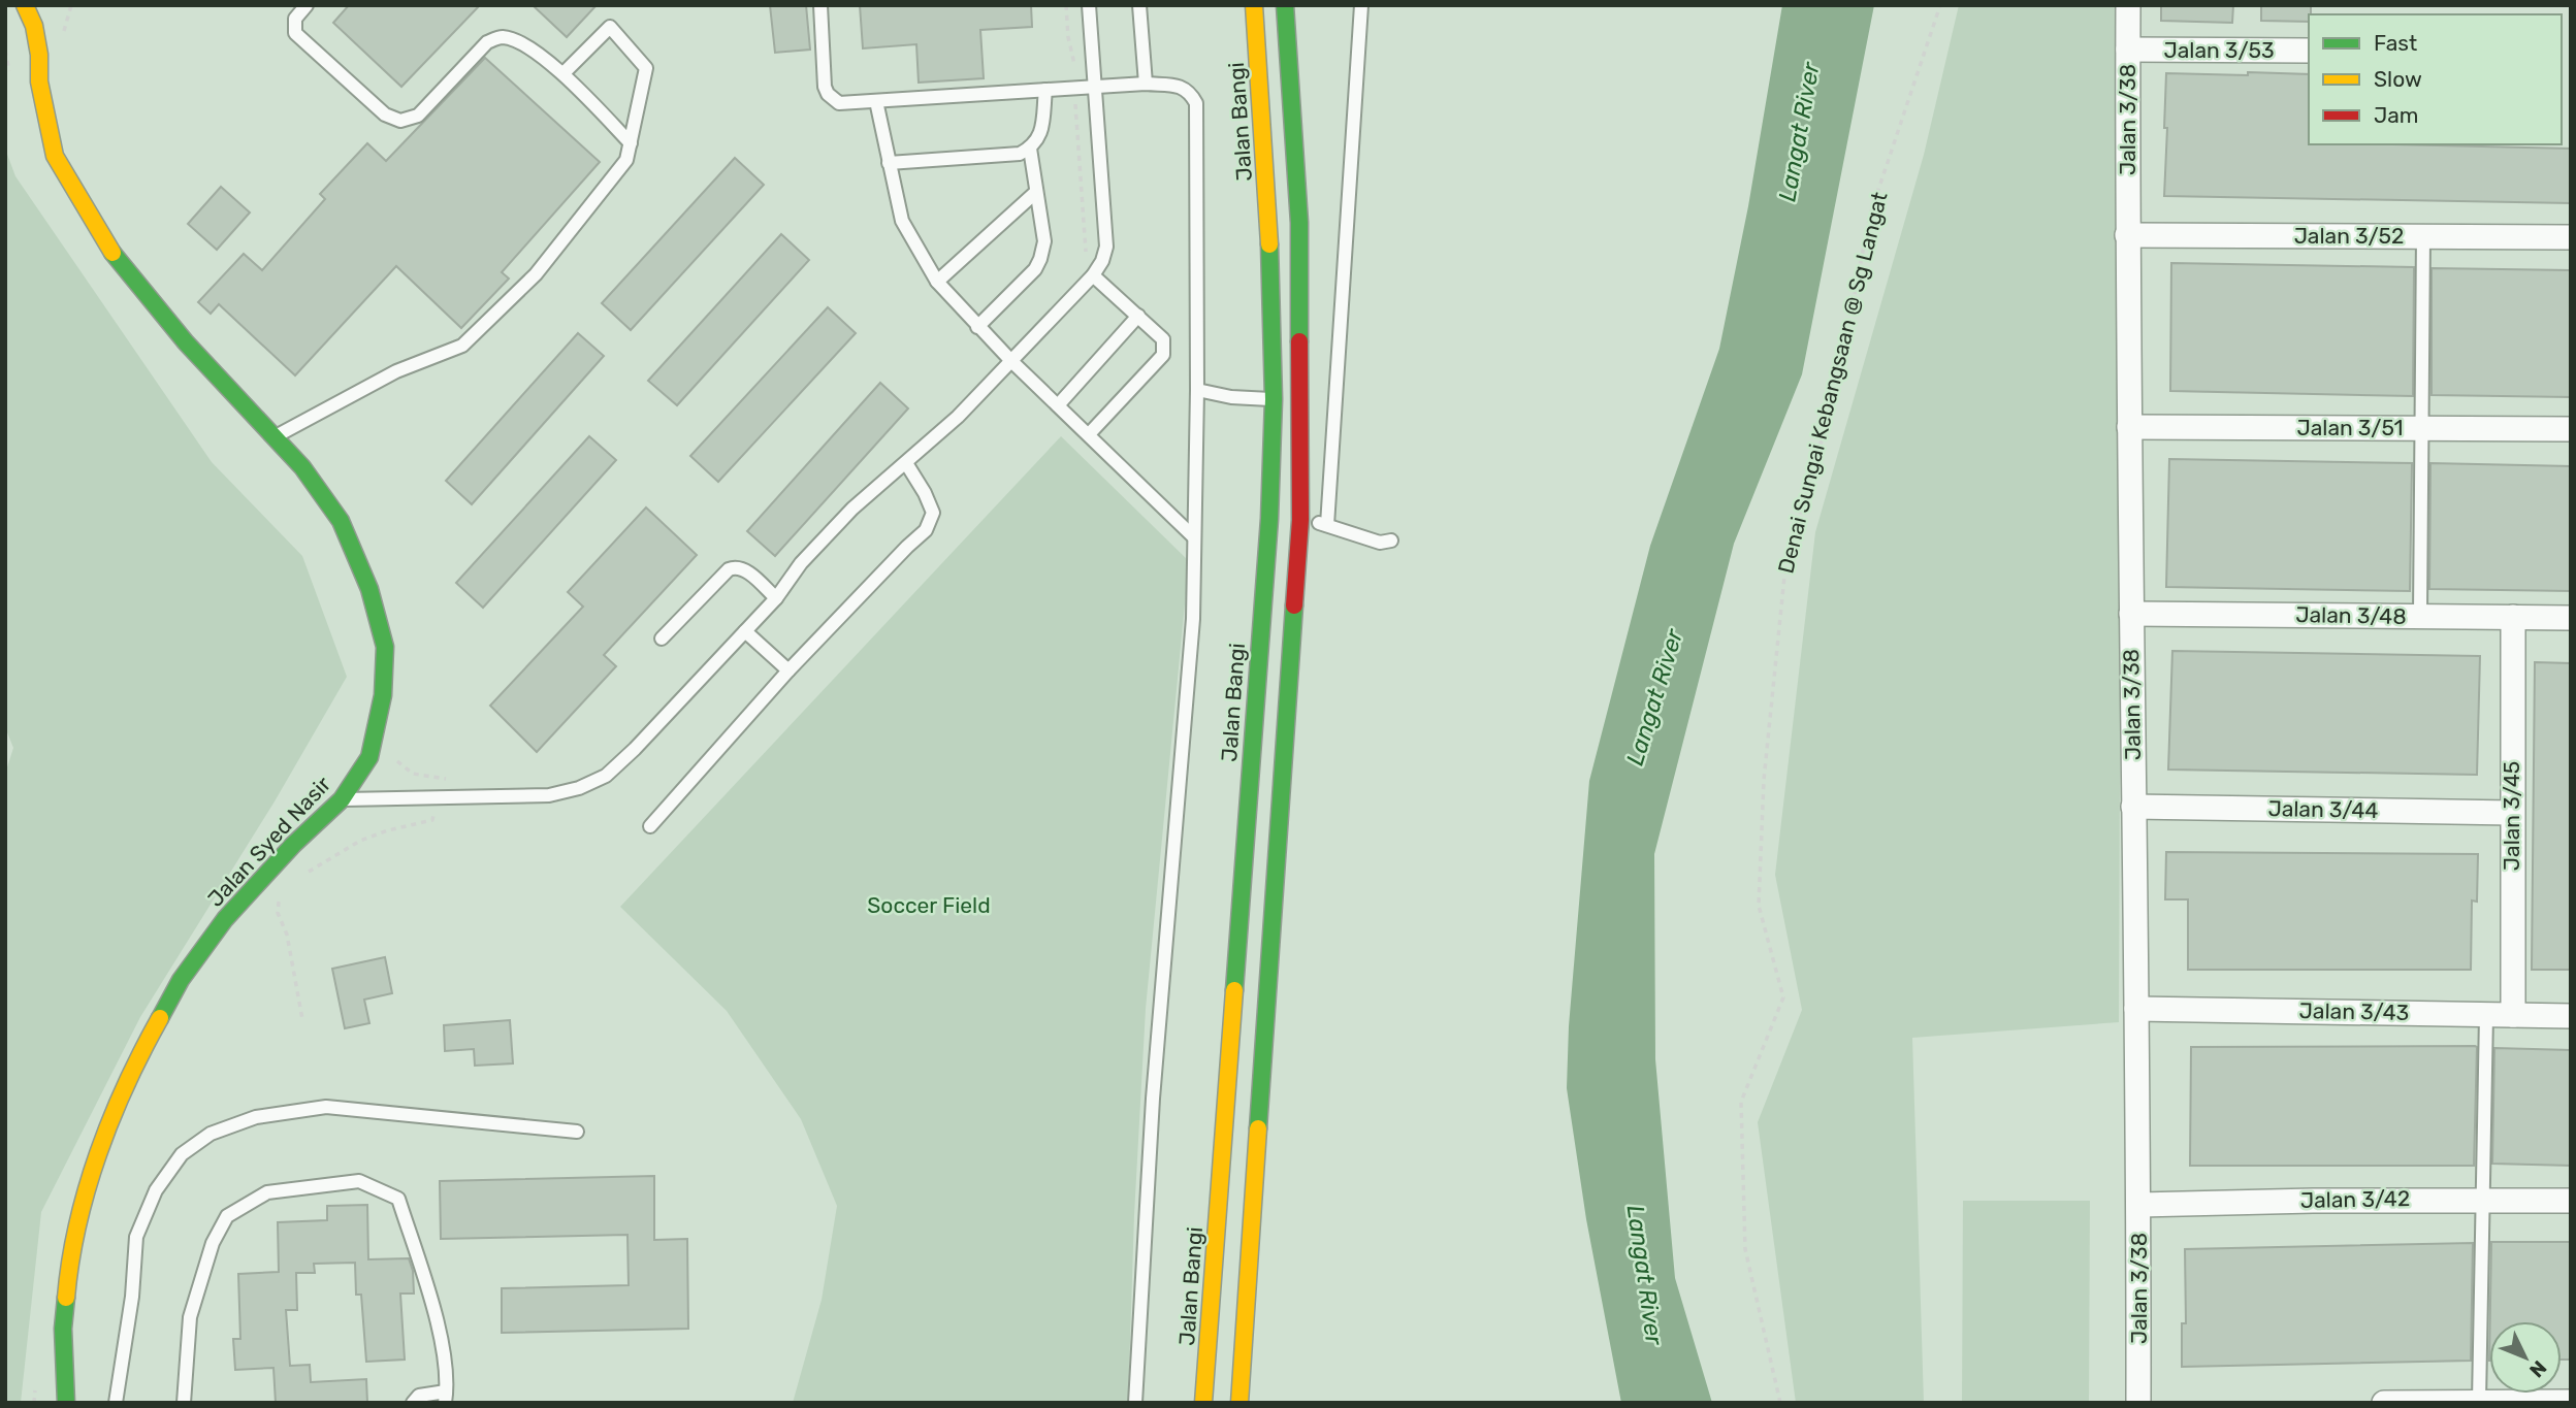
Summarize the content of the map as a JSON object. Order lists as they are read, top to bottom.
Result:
{
  "streets": {
    "main road": ["Jalan Bangi", "Jalan Syed Nasir"],
    "street": [
      "Jalan 3/53",
      "Jalan 3/38",
      "Jalan 3/52",
      "Jalan 3/51",
      "Jalan 3/48",
      "Jalan 3/44",
      "Jalan 3/45",
      "Jalan 3/43",
      "Jalan 3/42"
    ],
    "path": ["Denai Sungai Kebangsaan @ Sg Langat"]
  },
  "crossings": [
    ["Jalan 3/53", "Jalan 3/38"],
    ["Jalan 3/38", "Jalan 3/52"],
    ["Jalan 3/38", "Jalan 3/51"],
    ["Jalan 3/38", "Jalan 3/48"],
    ["Jalan 3/38", "Jalan 3/44"],
    ["Jalan 3/38", "Jalan 3/43"],
    ["Jalan 3/38", "Jalan 3/42"],
    ["Jalan 3/48", "Jalan 3/45"],
    ["Jalan 3/44", "Jalan 3/45"],
    ["Jalan 3/45", "Jalan 3/43"]
  ],
  "water": ["Langat River"],
  "parks": ["Soccer Field"],
  "legend": ["Fast", "Slow", "Jam"],
  "north": "bottom right"
}
